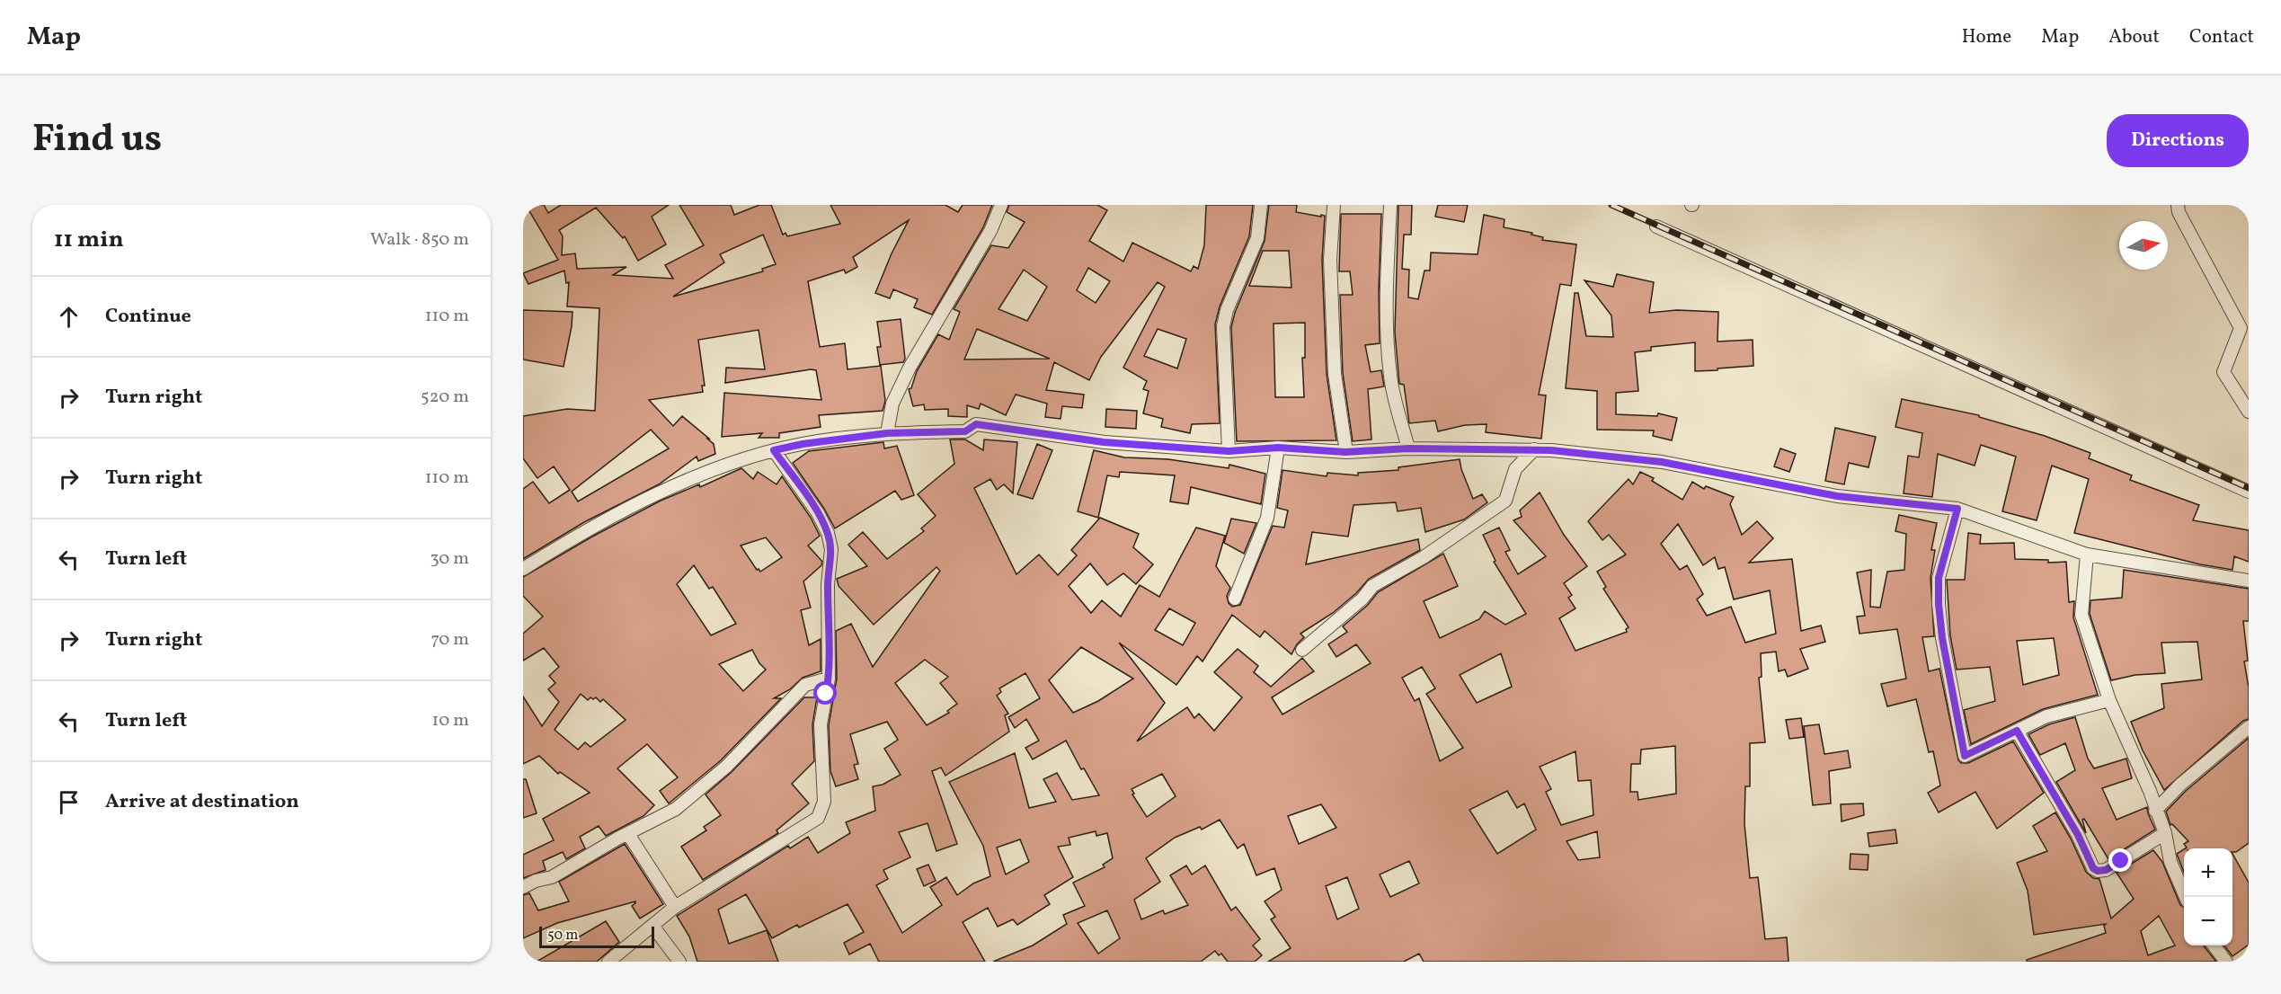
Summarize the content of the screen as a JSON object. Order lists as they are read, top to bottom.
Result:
{
  "scale_bar": "50 m",
  "north": "right",
  "page": {
    "header": "Map",
    "nav": [
      "Home",
      "Map",
      "About",
      "Contact"
    ],
    "title": "Find us",
    "buttons": "Directions",
    "heading": ["11 min", "Walk · 850 m"],
    "list": [
      ["Continue", "110 m"],
      ["Turn right", "520 m"],
      ["Turn right", "110 m"],
      ["Turn left", "30 m"],
      ["Turn right", "70 m"],
      ["Turn left", "10 m"],
      "Arrive at destination"
    ],
    "map_buttons": ["+", "−"],
    "scale": "50 m"
  }
}
